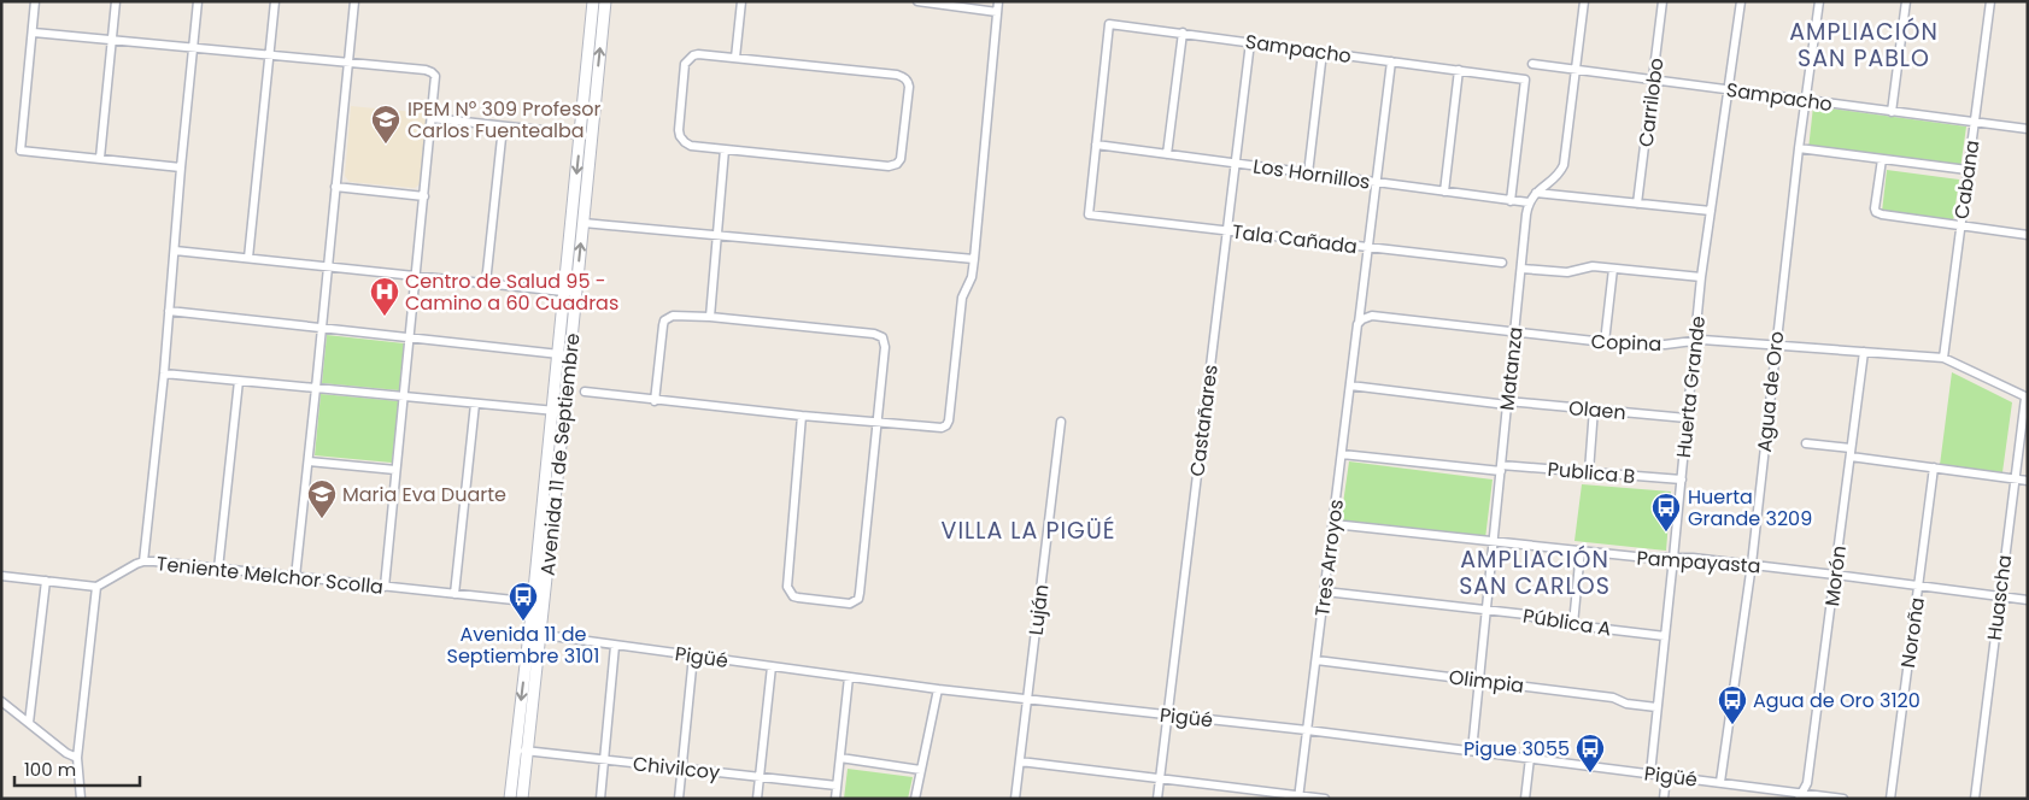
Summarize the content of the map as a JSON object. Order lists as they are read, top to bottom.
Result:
{
  "streets": {
    "main road": ["Avenida 11 de Septiembre"],
    "street": [
      "Sampacho",
      "Carrilobo",
      "Los Hornillos",
      "Cabana",
      "Tala Cañada",
      "Copina",
      "Matanza",
      "Huerta Grande",
      "Agua de Oro",
      "Olaen",
      "Castañares",
      "Publica B",
      "Tres Arroyos",
      "Pampayasta",
      "Teniente Melchor Scolla",
      "Morón",
      "Huascha",
      "Luján",
      "Pública A",
      "Noroña",
      "Pigüé",
      "Olimpia",
      "Chivilcoy"
    ]
  },
  "crossings": [
    ["Sampacho", "Carrilobo"],
    ["Sampacho", "Los Hornillos"],
    ["Sampacho", "Cabana"],
    ["Sampacho", "Tala Cañada"],
    ["Sampacho", "Huerta Grande"],
    ["Sampacho", "Agua de Oro"],
    ["Sampacho", "Castañares"],
    ["Sampacho", "Tres Arroyos"],
    ["Los Hornillos", "Tala Cañada"],
    ["Los Hornillos", "Matanza"],
    ["Los Hornillos", "Castañares"],
    ["Los Hornillos", "Tres Arroyos"],
    ["Cabana", "Copina"],
    ["Tala Cañada", "Castañares"],
    ["Tala Cañada", "Tres Arroyos"],
    ["Copina", "Matanza"],
    ["Copina", "Huerta Grande"],
    ["Copina", "Agua de Oro"],
    ["Copina", "Tres Arroyos"],
    ["Copina", "Morón"],
    ["Copina", "Huascha"],
    ["Matanza", "Olaen"],
    ["Matanza", "Publica B"],
    ["Matanza", "Pampayasta"],
    ["Matanza", "Pública A"],
    ["Matanza", "Pigüé"],
    ["Matanza", "Olimpia"],
    ["Huerta Grande", "Olaen"],
    ["Huerta Grande", "Publica B"],
    ["Huerta Grande", "Pampayasta"],
    ["Huerta Grande", "Pública A"],
    ["Huerta Grande", "Pigüé"],
    ["Huerta Grande", "Olimpia"],
    ["Agua de Oro", "Pampayasta"],
    ["Agua de Oro", "Pigüé"],
    ["Olaen", "Tres Arroyos"],
    ["Castañares", "Pigüé"],
    ["Avenida 11 de Septiembre", "Teniente Melchor Scolla"],
    ["Avenida 11 de Septiembre", "Pigüé"],
    ["Avenida 11 de Septiembre", "Chivilcoy"],
    ["Publica B", "Tres Arroyos"],
    ["Tres Arroyos", "Pampayasta"],
    ["Tres Arroyos", "Pública A"],
    ["Tres Arroyos", "Pigüé"],
    ["Tres Arroyos", "Olimpia"],
    ["Pampayasta", "Morón"],
    ["Pampayasta", "Huascha"],
    ["Pampayasta", "Noroña"],
    ["Morón", "Pigüé"],
    ["Luján", "Pigüé"]
  ],
  "districts": ["AMPLIACIÓN SAN PABLO", "VILLA LA PIGÜÉ", "AMPLIACIÓN SAN CARLOS"],
  "places": {
    "school or university": ["IPEM N° 309 Profesor Carlos Fuentealba", "Maria Eva Duarte"],
    "hospital": ["Centro de Salud 95 - Camino a 60 Cuadras"],
    "bus stop": [
      "Huerta Grande 3209",
      "Avenida 11 de Septiembre 3101",
      "Agua de Oro 3120",
      "Pigue 3055"
    ]
  },
  "scale_bar": "100 m"
}
